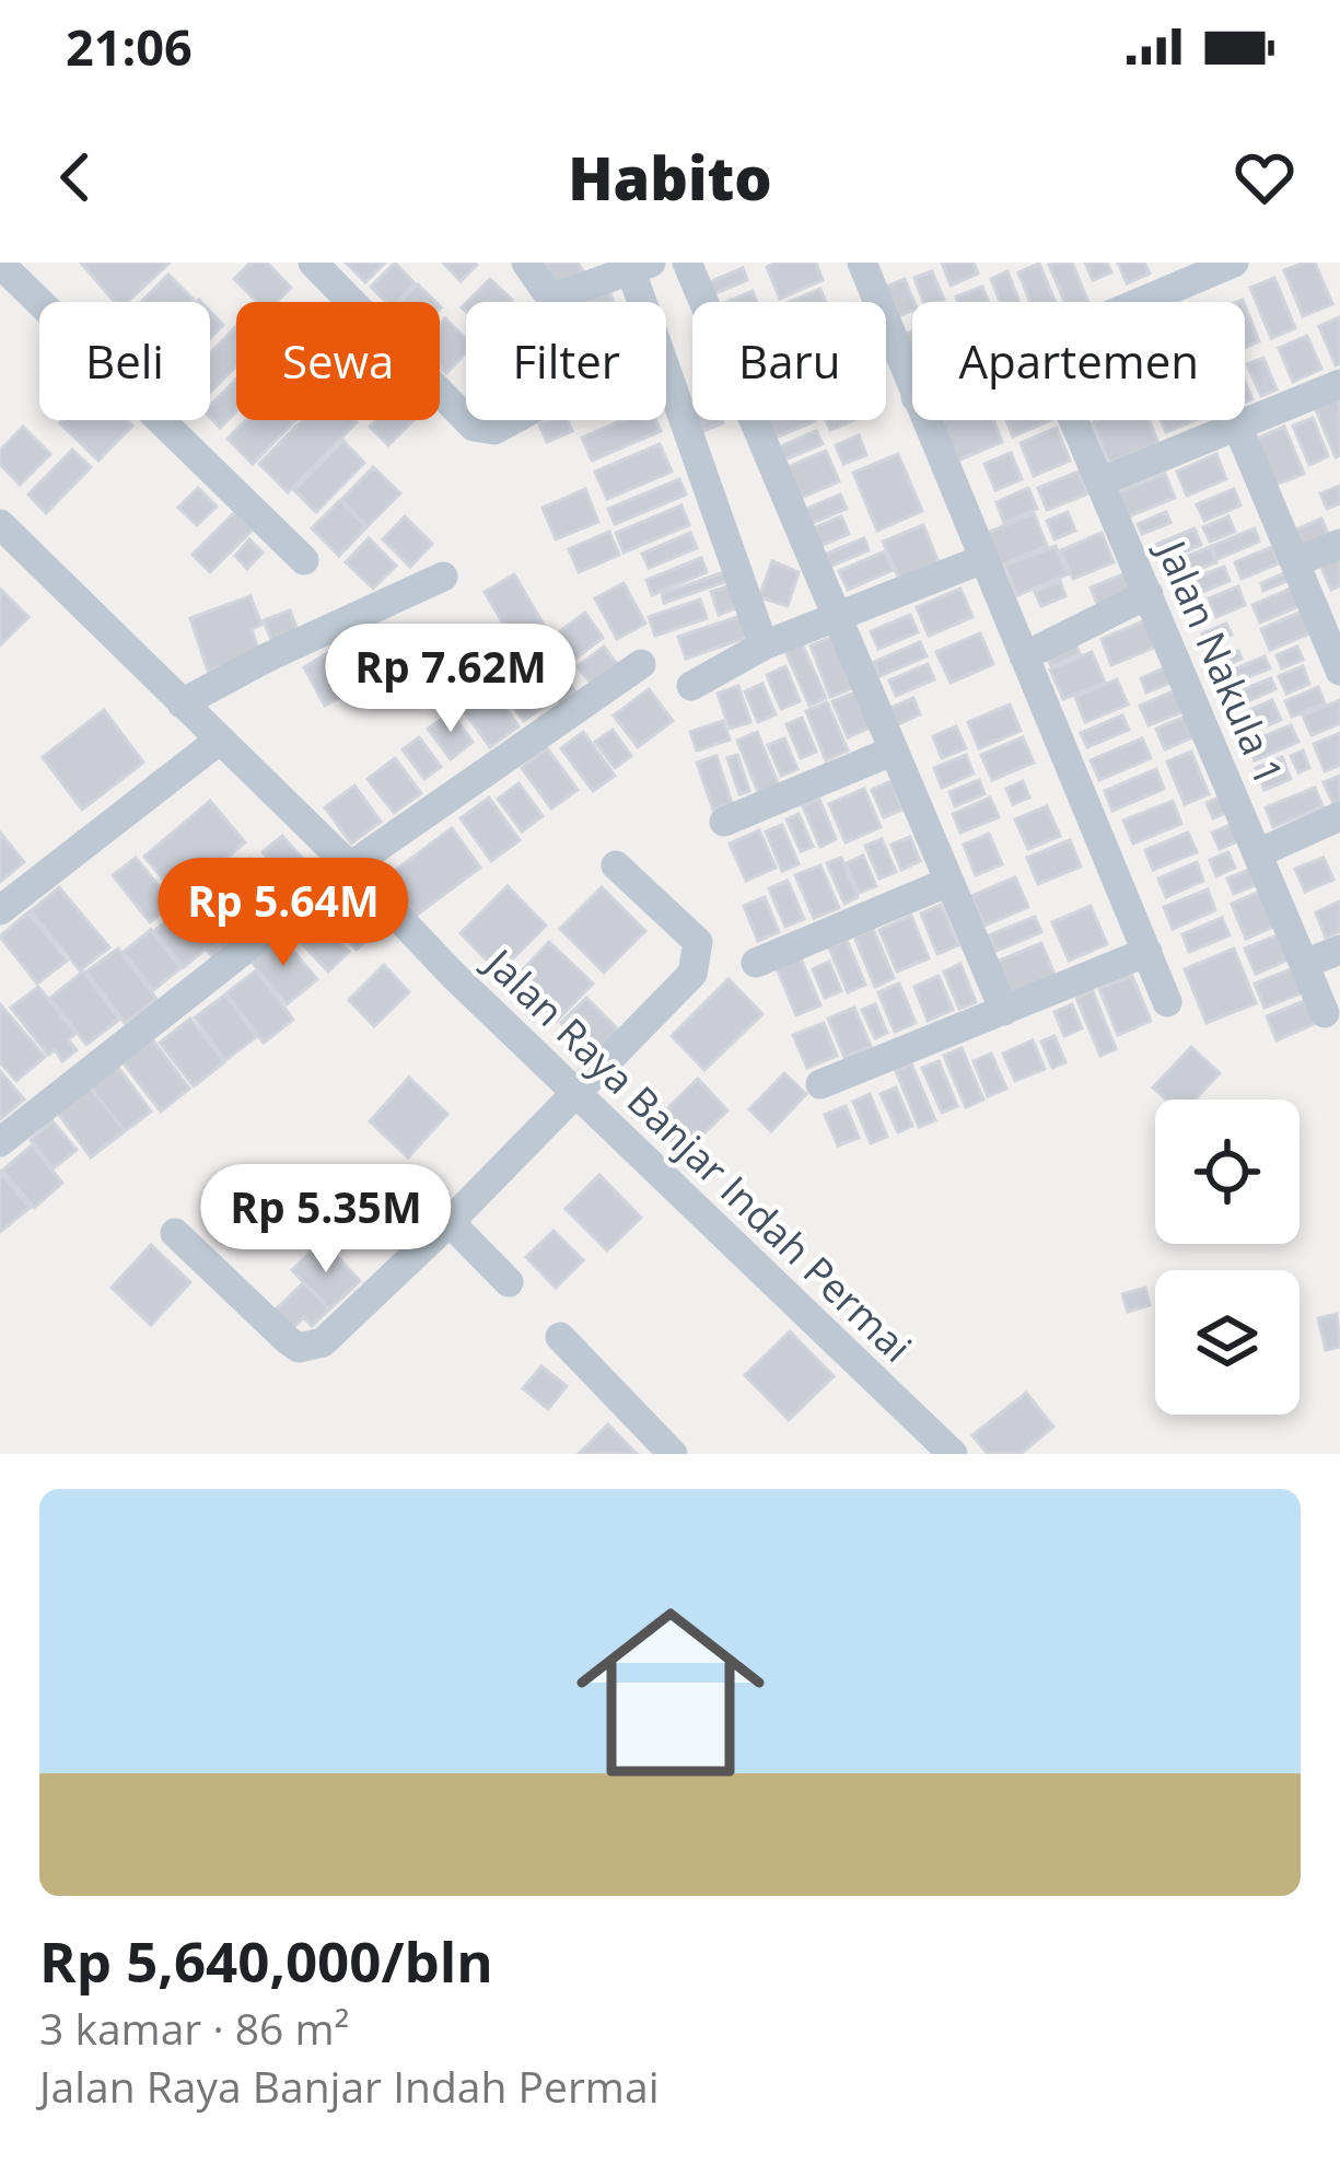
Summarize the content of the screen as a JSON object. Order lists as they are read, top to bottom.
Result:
{
  "streets": {
    "street": ["Jalan Nakula 1", "Jalan Raya Banjar Indah Permai"]
  },
  "page": {
    "status": "21:06",
    "header": "Habito",
    "chip": [
      "Beli",
      "Sewa",
      "Filter",
      "Baru",
      "Apartemen"
    ],
    "price": ["Rp 7.62M", "Rp 5.64M", "Rp 5.35M"],
    "list": [
      {
        "name": "Rp 5,640,000/bln",
        "note": "3 kamar · 86 m² · Jalan Raya Banjar Indah Permai"
      }
    ]
  }
}
